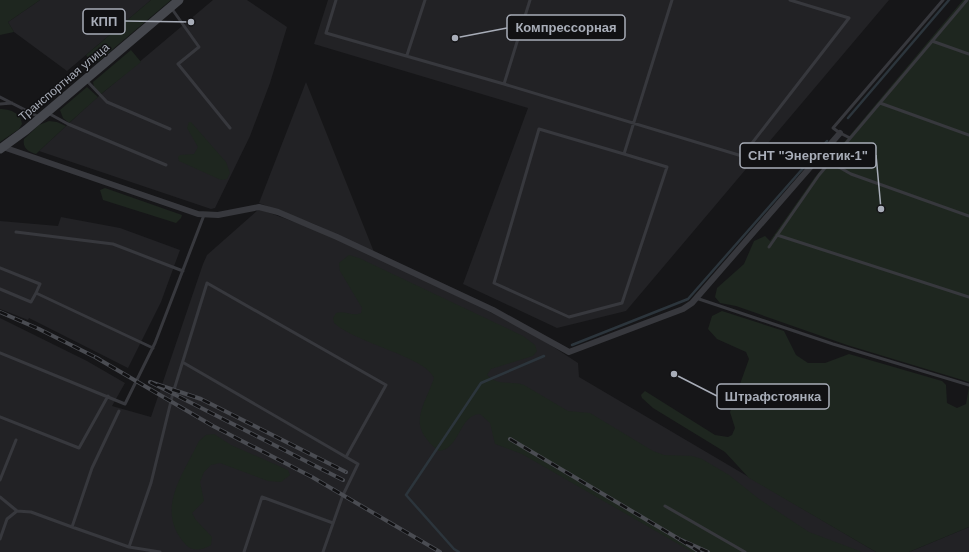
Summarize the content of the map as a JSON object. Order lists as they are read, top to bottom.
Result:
{
  "streets": {
    "street": ["Транспортная улица"]
  },
  "places": [
    "КПП",
    "Компрессорная",
    "СНТ \"Энергетик-1\"",
    "Штрафстоянка"
  ]
}
